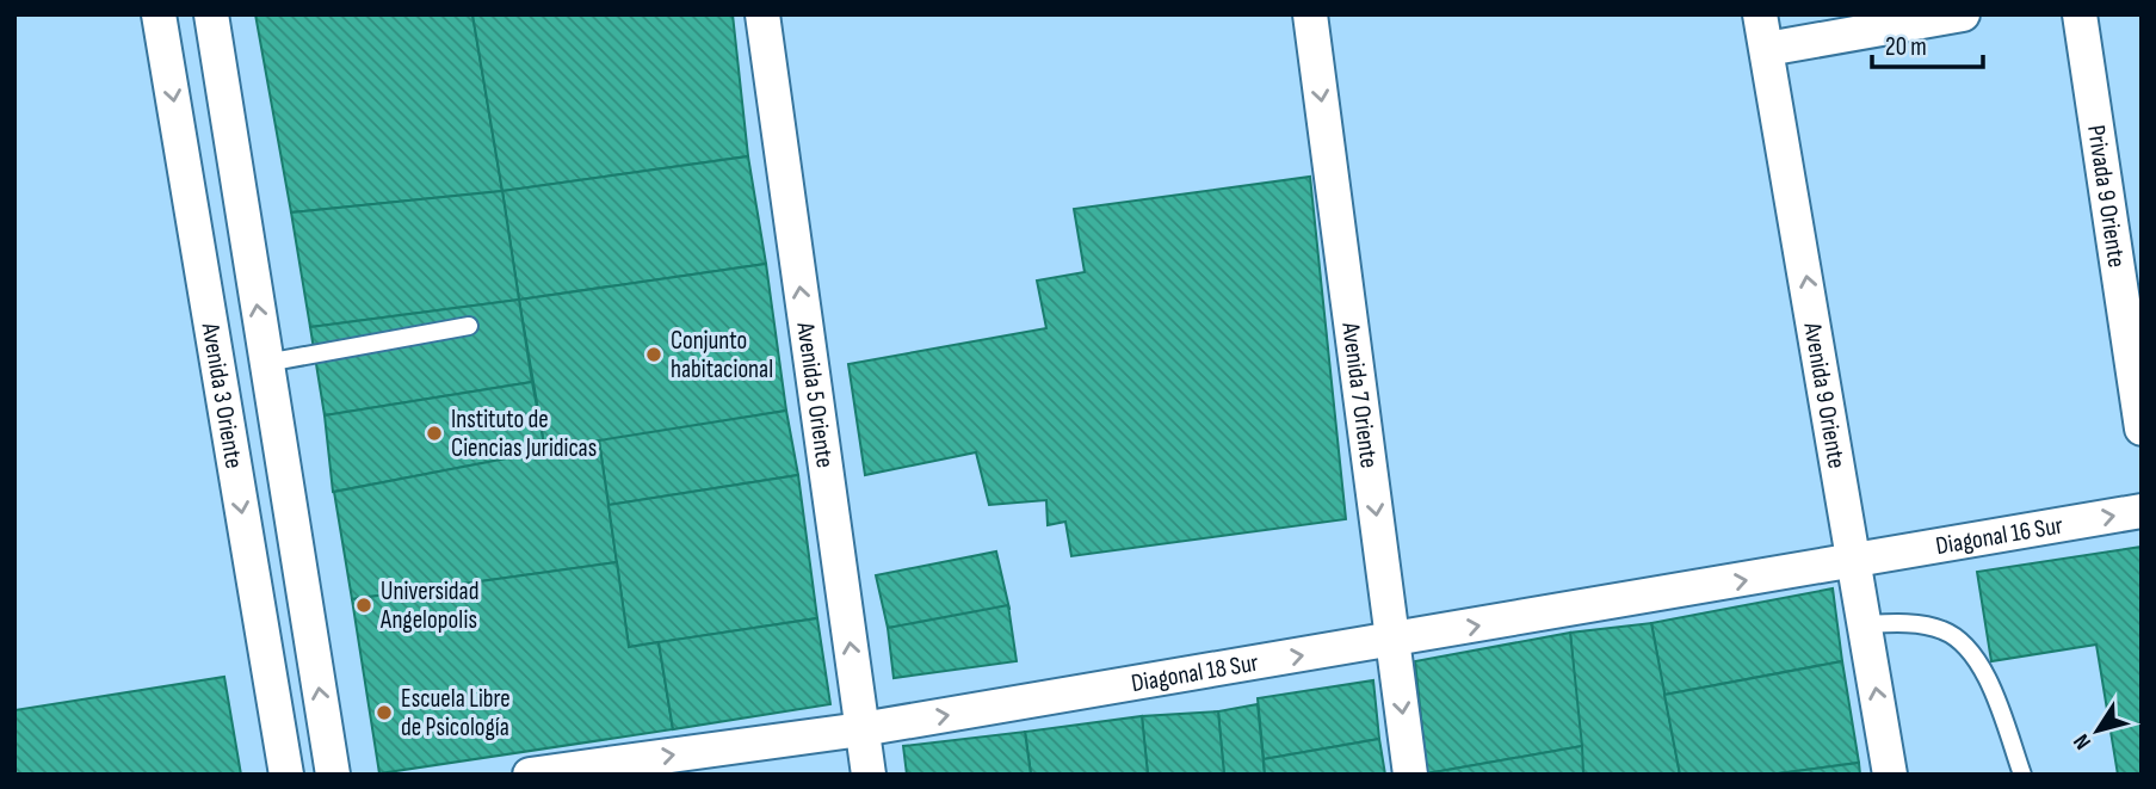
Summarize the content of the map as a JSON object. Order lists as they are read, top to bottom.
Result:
{
  "streets": {
    "street": [
      "Privada 9 Oriente",
      "Avenida 3 Oriente",
      "Avenida 7 Oriente",
      "Avenida 9 Oriente",
      "Avenida 5 Oriente",
      "Diagonal 16 Sur",
      "Diagonal 18 Sur"
    ]
  },
  "crossings": [
    ["Avenida 7 Oriente", "Diagonal 18 Sur"],
    ["Avenida 9 Oriente", "Diagonal 16 Sur"],
    ["Avenida 9 Oriente", "Diagonal 18 Sur"],
    ["Avenida 5 Oriente", "Diagonal 18 Sur"],
    ["Diagonal 16 Sur", "Diagonal 18 Sur"]
  ],
  "one_way": [
    "Avenida 7 Oriente",
    "Avenida 9 Oriente",
    "Avenida 5 Oriente",
    "Diagonal 16 Sur",
    "Diagonal 18 Sur"
  ],
  "places": [
    "Conjunto habitacional",
    "Instituto de Ciencias Juridicas",
    "Universidad Angelopolis",
    "Escuela Libre de Psicología"
  ],
  "scale_bar": "20 m",
  "north": "bottom left"
}
